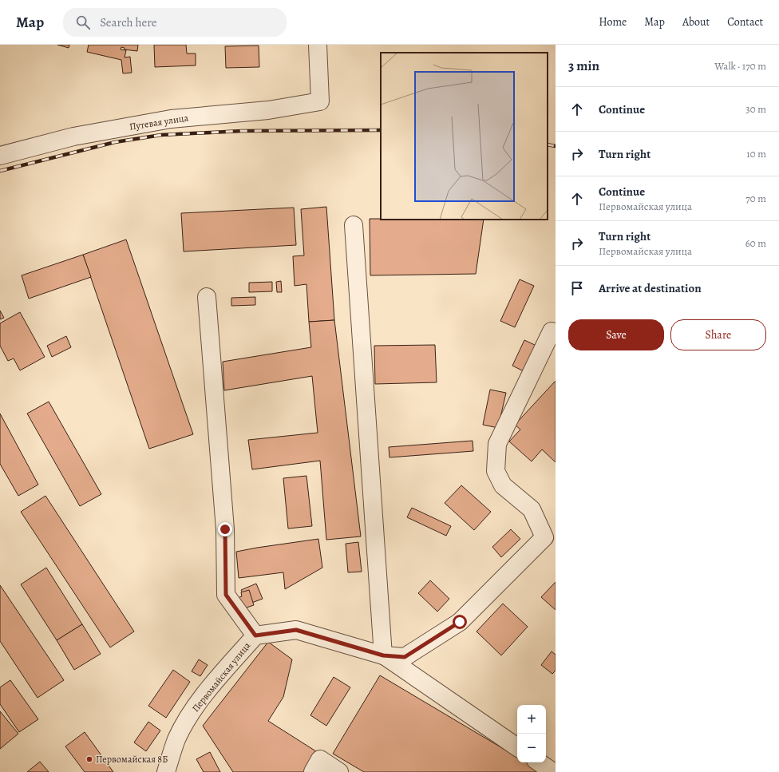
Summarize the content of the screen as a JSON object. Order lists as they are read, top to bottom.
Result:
{
  "streets": {
    "street": ["Путевая улица", "Первомайская улица"]
  },
  "places": ["Первомайская 8Б"],
  "page": {
    "header": "Map",
    "search": "Search here",
    "nav": [
      "Home",
      "Map",
      "About",
      "Contact"
    ],
    "heading": ["3 min", "Walk · 170 m"],
    "list": [
      ["Continue", "30 m"],
      ["Turn right", "10 m"],
      ["Continue", "Первомайская улица", "70 m"],
      ["Turn right", "Первомайская улица", "60 m"],
      "Arrive at destination"
    ],
    "buttons": ["Save", "Share"],
    "map_buttons": ["+", "−"]
  }
}
